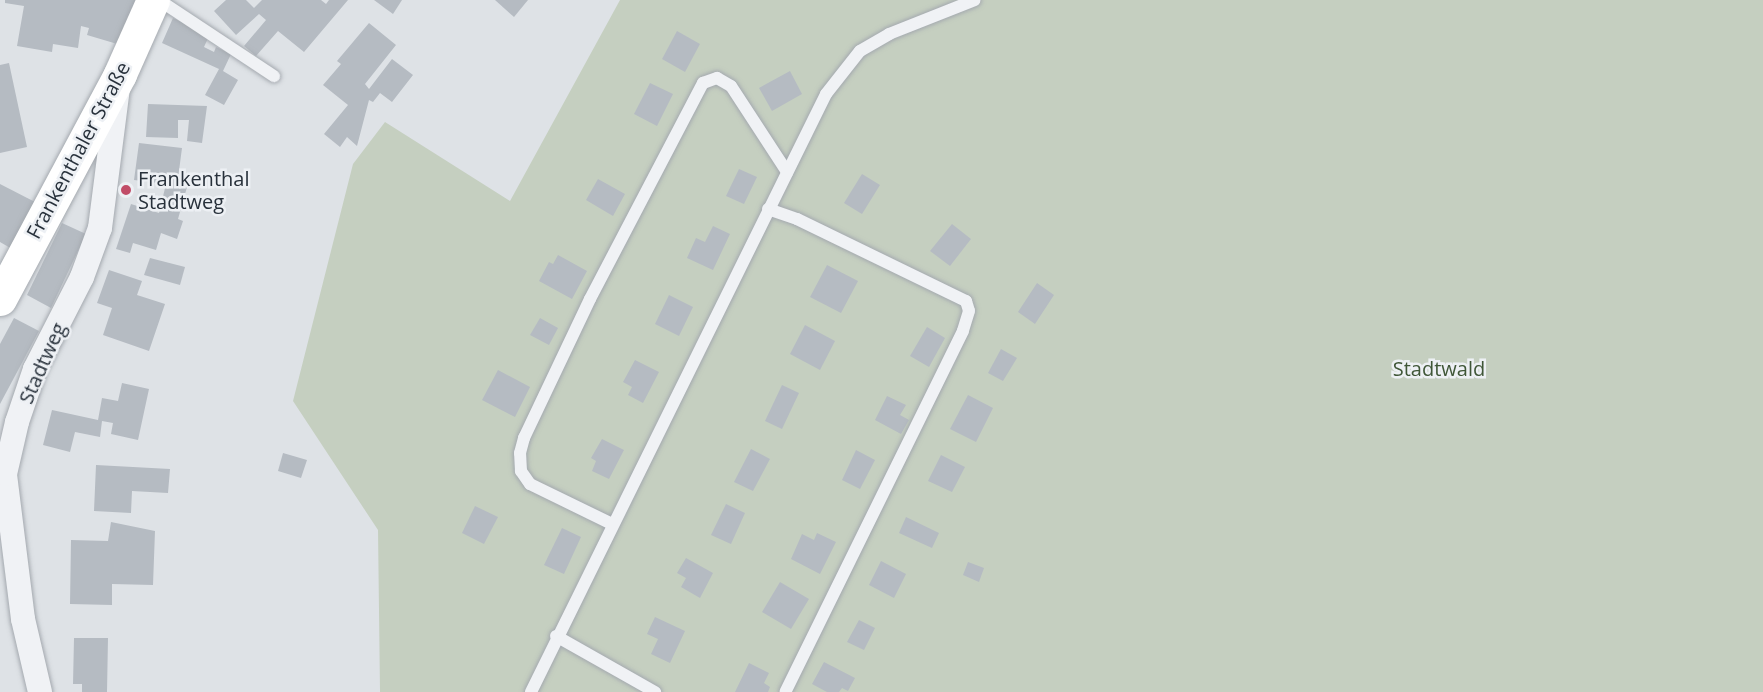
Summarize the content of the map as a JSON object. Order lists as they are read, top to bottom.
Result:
{
  "streets": {
    "main road": ["Frankenthaler Straße"],
    "street": ["Stadtweg"]
  },
  "crossings": [
    ["Frankenthaler Straße", "Stadtweg"]
  ],
  "parks": ["Stadtwald"],
  "places": ["Frankenthal Stadtweg"]
}
